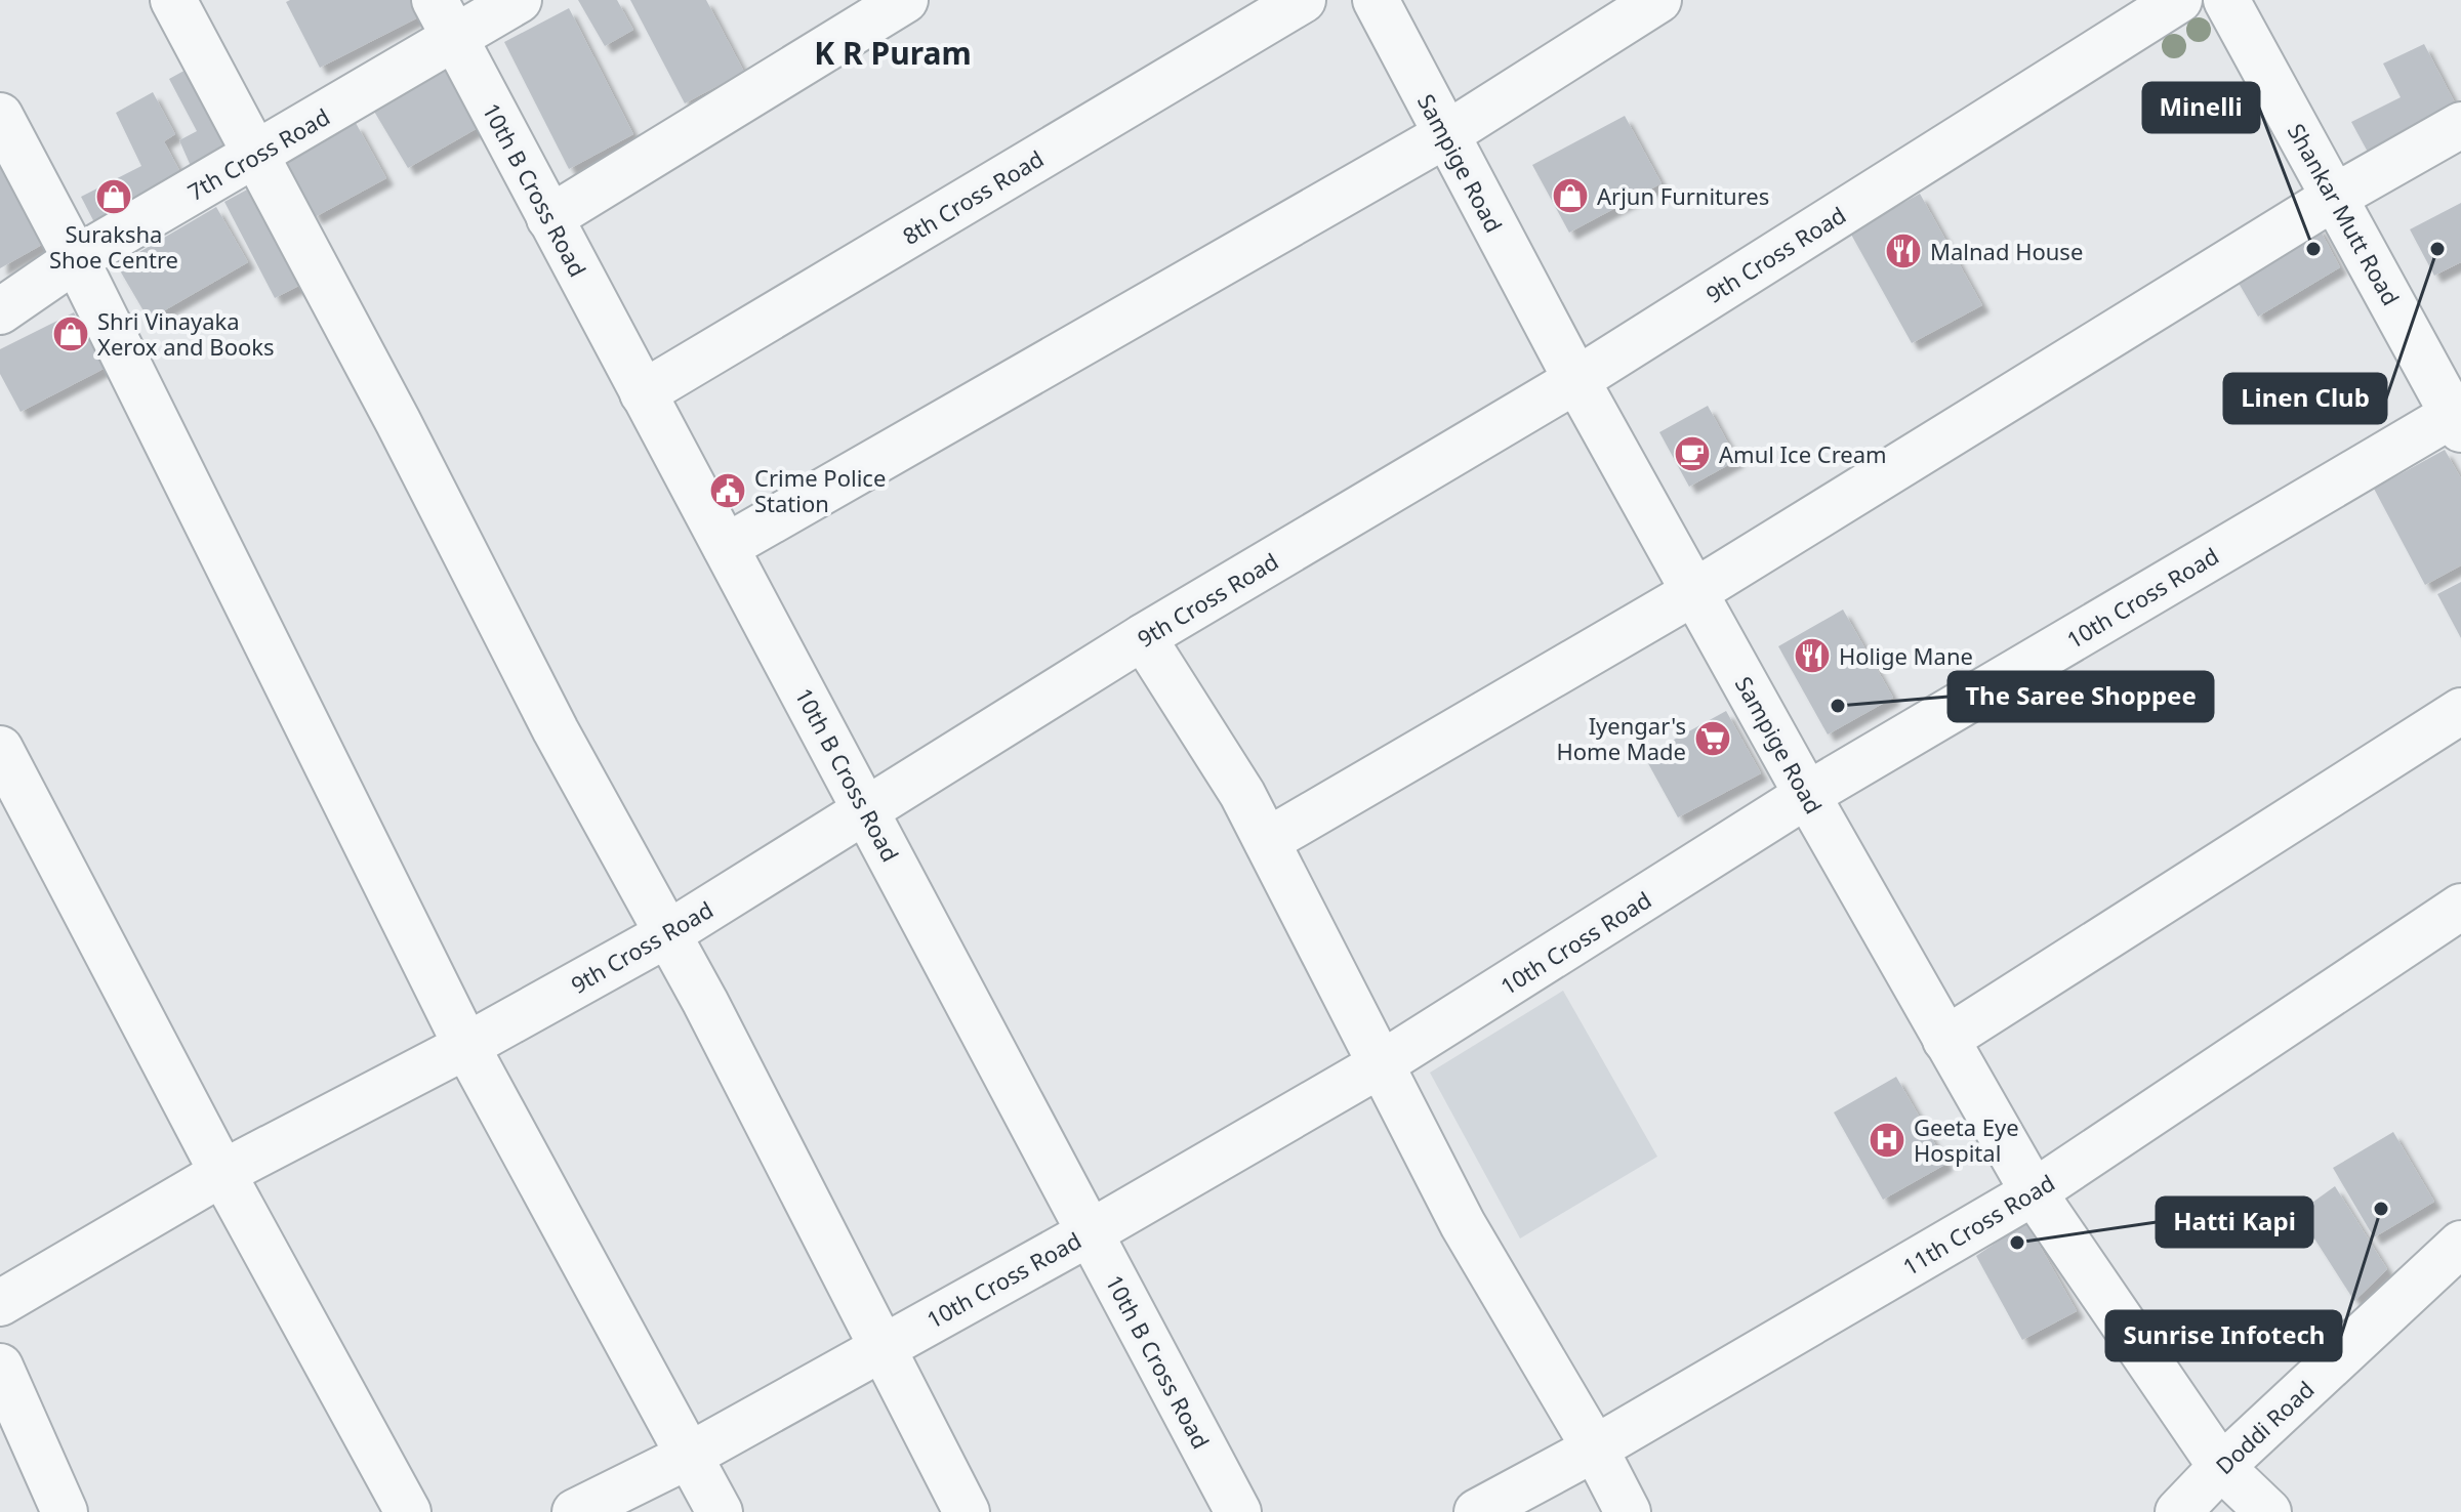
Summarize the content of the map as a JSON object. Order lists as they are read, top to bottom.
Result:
{
  "streets": {
    "street": [
      "7th Cross Road",
      "Sampige Road",
      "10th B Cross Road",
      "8th Cross Road",
      "Shankar Mutt Road",
      "9th Cross Road",
      "10th Cross Road",
      "11th Cross Road",
      "Doddi Road"
    ]
  },
  "crossings": [
    ["7th Cross Road", "10th B Cross Road"],
    ["Sampige Road", "9th Cross Road"],
    ["Sampige Road", "10th Cross Road"],
    ["Sampige Road", "11th Cross Road"],
    ["Sampige Road", "Doddi Road"],
    ["10th B Cross Road", "8th Cross Road"],
    ["10th B Cross Road", "9th Cross Road"],
    ["10th B Cross Road", "10th Cross Road"],
    ["Shankar Mutt Road", "10th Cross Road"]
  ],
  "districts": ["K R Puram"],
  "places": {
    "shop": ["Arjun Furnitures", "Suraksha Shoe Centre", "Shri Vinayaka Xerox and Books"],
    "other": [
      "Minelli",
      "Linen Club",
      "The Saree Shoppee",
      "Sunrise Infotech",
      "Hatti Kapi"
    ],
    "restaurant": ["Malnad House", "Holige Mane"],
    "cafe": ["Amul Ice Cream"],
    "public building": ["Crime Police Station"],
    "supermarket": ["Iyengar's Home Made"],
    "hospital": ["Geeta Eye Hospital"]
  }
}
